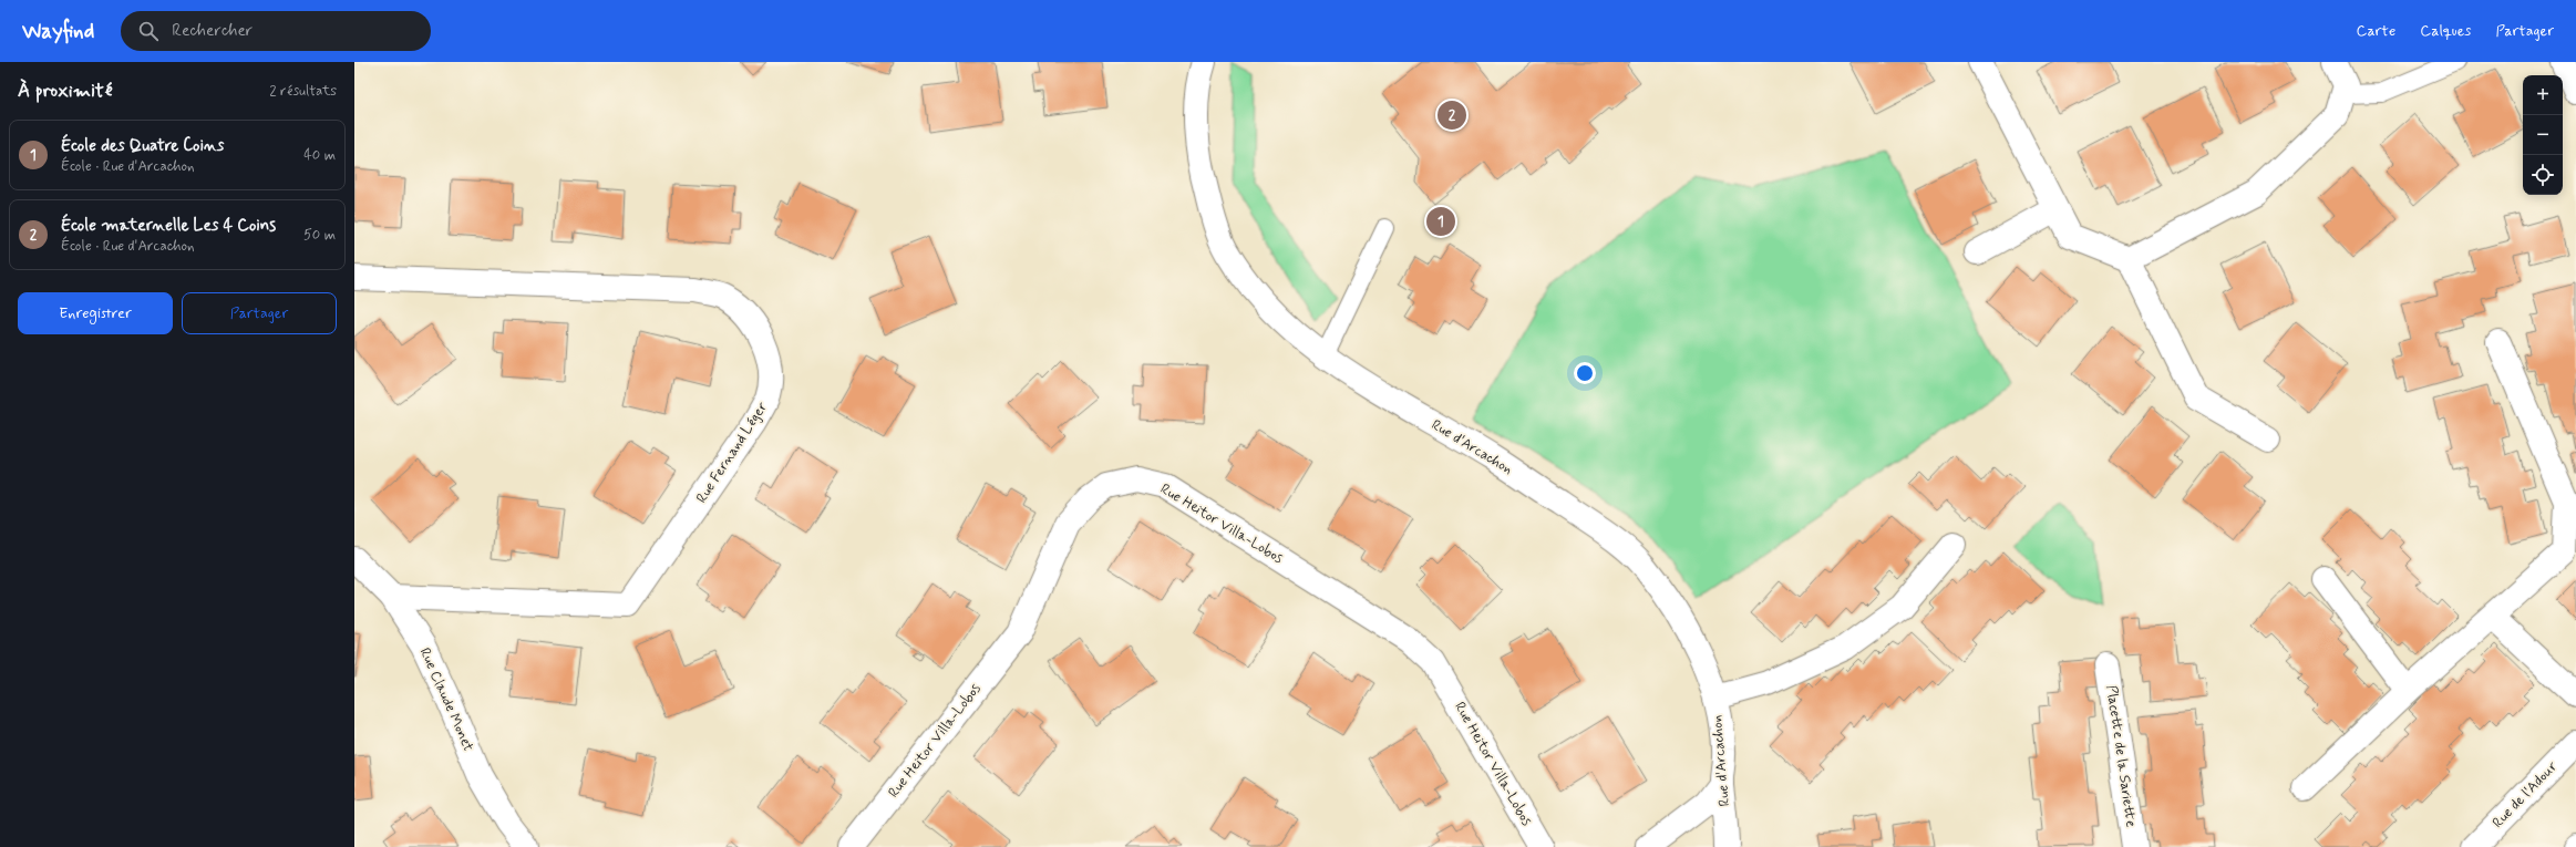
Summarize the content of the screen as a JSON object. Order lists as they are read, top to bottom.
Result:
{
  "streets": {
    "street": [
      "Rue d'Arcachon",
      "Rue Fernand Léger",
      "Rue Heitor Villa-Lobos",
      "Rue Claude Monet",
      "Placette de la Sariette",
      "Rue de l'Adour"
    ]
  },
  "crossings": [
    ["Rue Fernand Léger", "Rue Claude Monet"]
  ],
  "page": {
    "header": "Wayfind",
    "search": "Rechercher",
    "nav": ["Carte", "Calques", "Partager"],
    "heading": ["À proximité", "2 résultats"],
    "map_buttons": ["+", "−"],
    "pins": ["2", "1"],
    "list": [
      {
        "mark": "1",
        "name": "École des Quatre Coins",
        "note": "École · Rue d'Arcachon",
        "value": "40 m"
      },
      {
        "mark": "2",
        "name": "École maternelle Les 4 Coins",
        "note": "École · Rue d'Arcachon",
        "value": "50 m"
      }
    ],
    "buttons": ["Enregistrer", "Partager"]
  }
}
